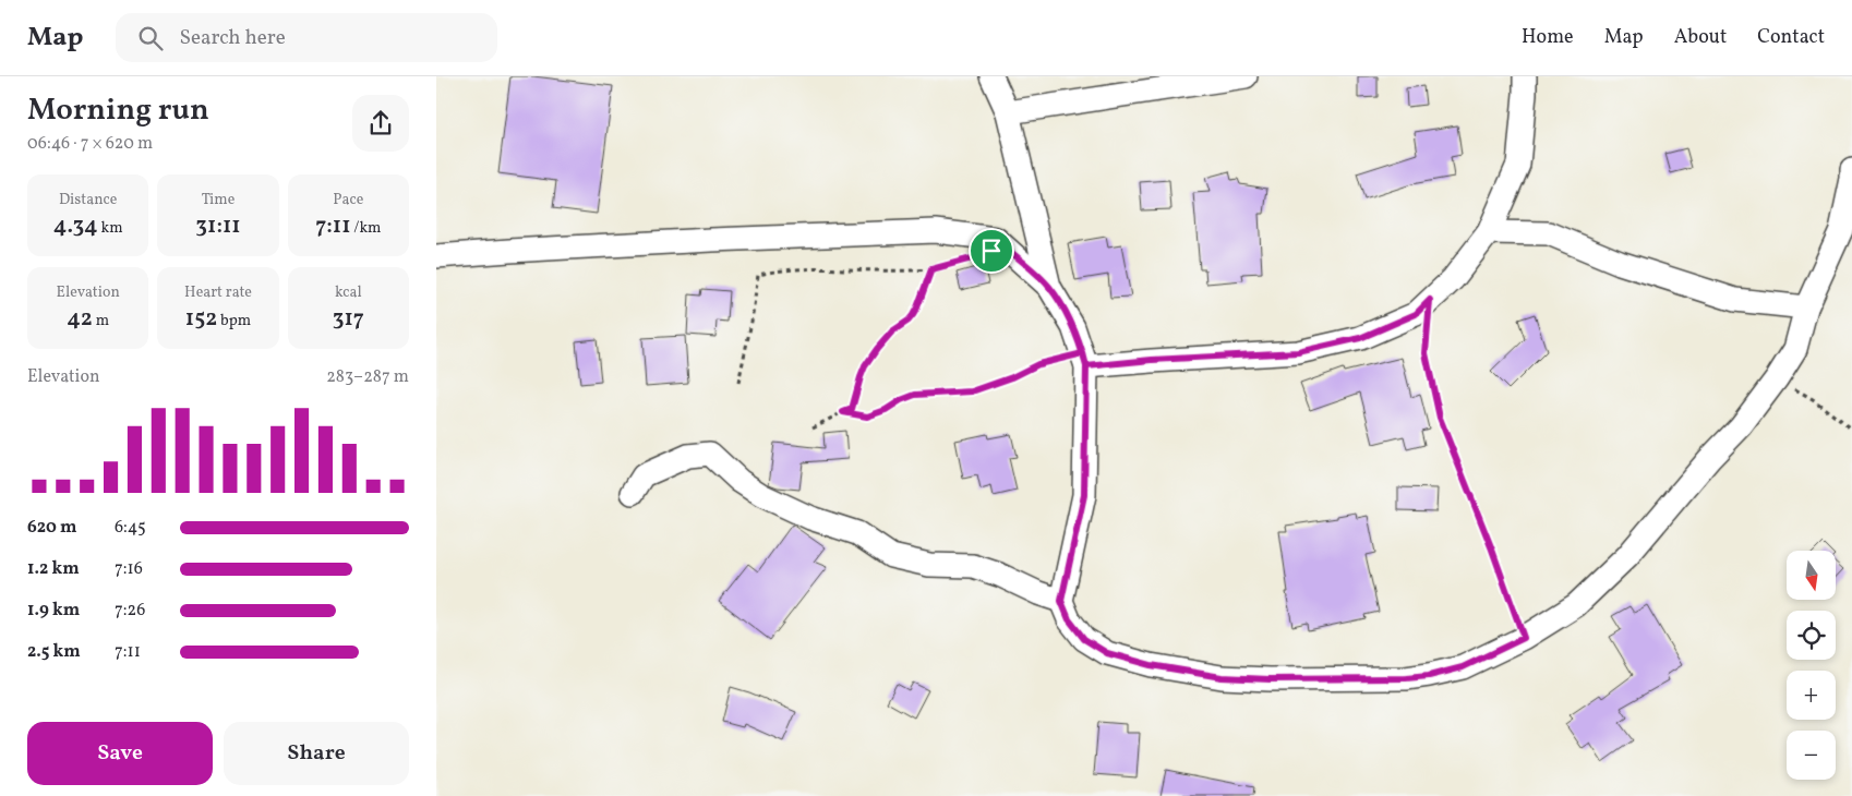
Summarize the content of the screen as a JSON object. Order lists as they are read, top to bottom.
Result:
{
  "north": "bottom",
  "page": {
    "header": "Map",
    "search": "Search here",
    "nav": [
      "Home",
      "Map",
      "About",
      "Contact"
    ],
    "heading": ["Morning run", "06:46 · 7 × 620 m"],
    "stats": [
      ["Distance", "4.34 km"],
      ["Time", "31:11"],
      ["Pace", "7:11 /km"],
      ["Elevation", "42 m"],
      ["Heart rate", "152 bpm"],
      ["kcal", "317"]
    ],
    "chart": ["Elevation", "283–287 m"],
    "list": [
      {
        "name": "620 m",
        "note": "6:45"
      },
      {
        "name": "1.2 km",
        "note": "7:16"
      },
      {
        "name": "1.9 km",
        "note": "7:26"
      },
      {
        "name": "2.5 km",
        "note": "7:11"
      }
    ],
    "map_buttons": ["+", "−"],
    "buttons": ["Save", "Share"]
  }
}
